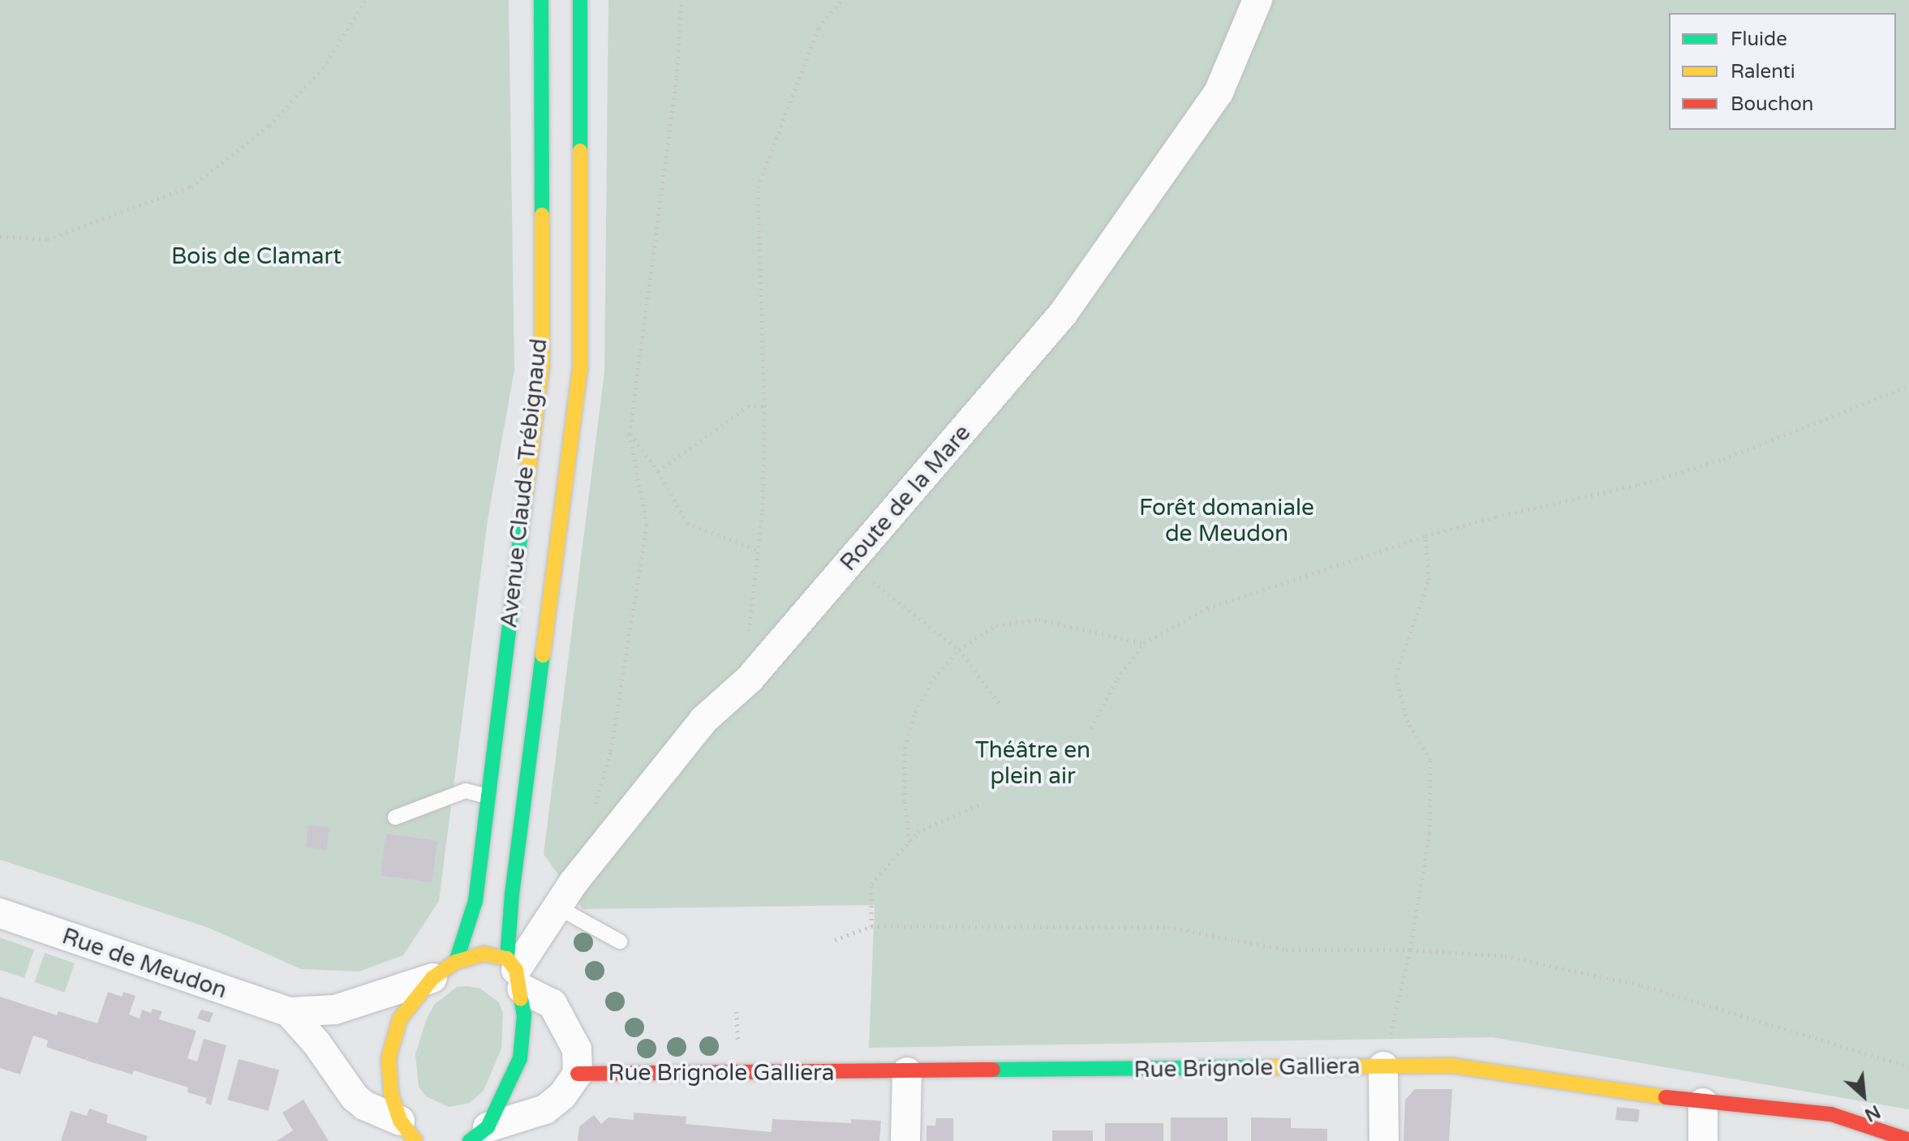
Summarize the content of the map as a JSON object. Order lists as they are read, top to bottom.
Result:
{
  "streets": {
    "main road": ["Avenue Claude Trébignaud", "Rue Brignole Galliera"],
    "street": ["Route de la Mare", "Rue de Meudon"]
  },
  "crossings": [
    ["Avenue Claude Trébignaud", "Route de la Mare"],
    ["Avenue Claude Trébignaud", "Rue de Meudon"]
  ],
  "parks": ["Bois de Clamart", "Forêt domaniale de Meudon", "Théâtre en plein air"],
  "legend": ["Fluide", "Ralenti", "Bouchon"],
  "north": "bottom right"
}
